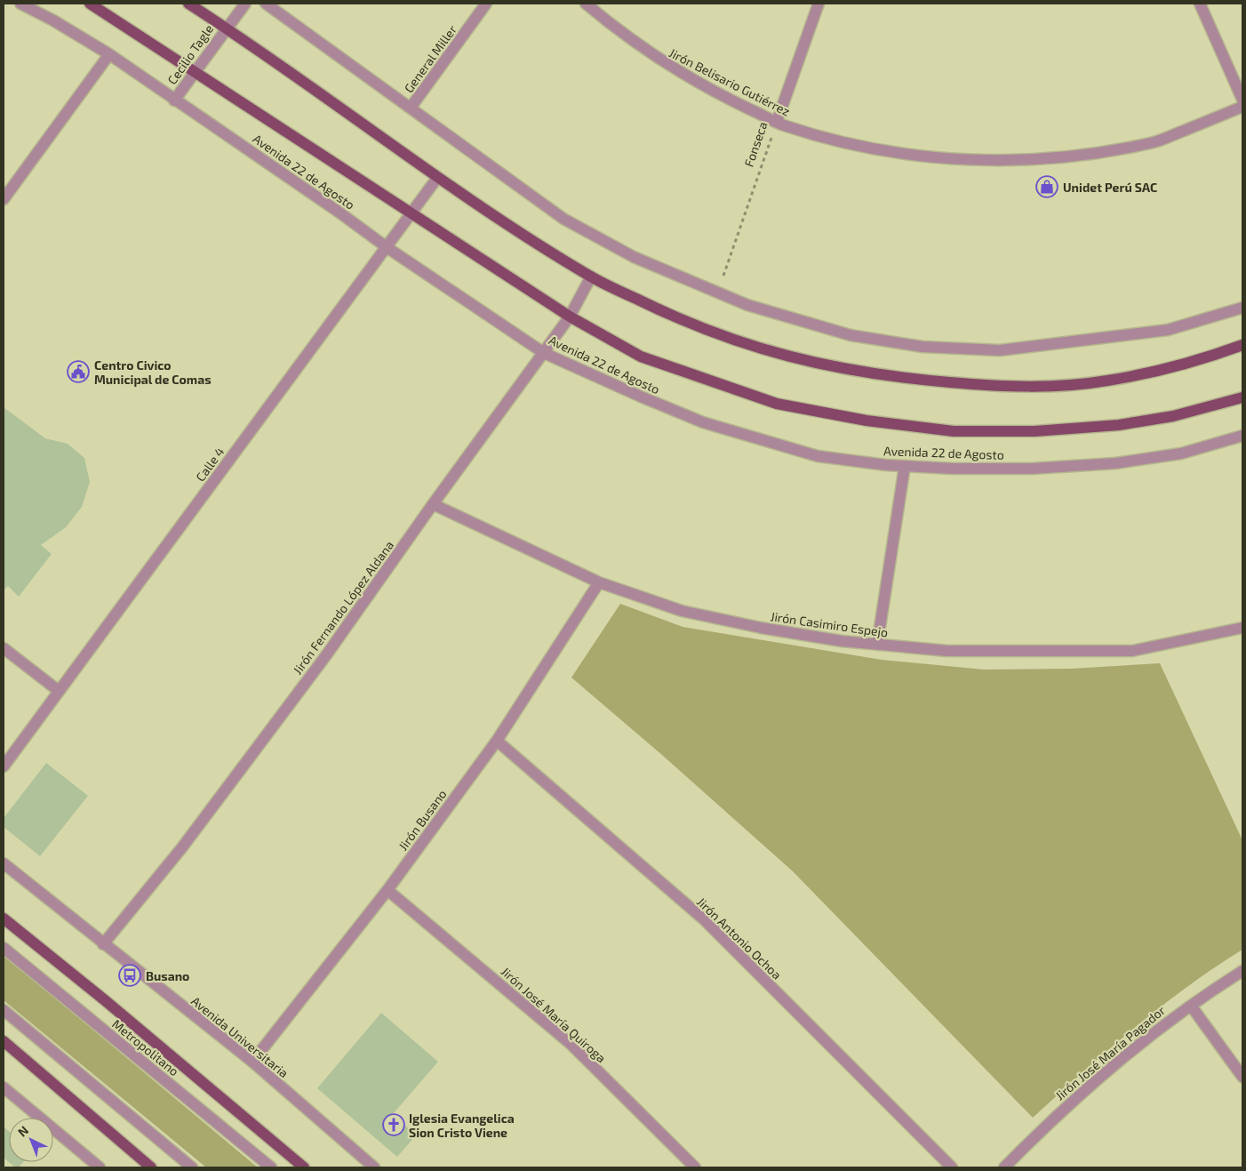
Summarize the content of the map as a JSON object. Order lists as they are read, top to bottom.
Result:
{
  "streets": {
    "main road": ["Avenida 22 de Agosto"],
    "street": [
      "Cecilio Tagle",
      "General Miller",
      "Jirón Belisario Gutiérrez",
      "Fonseca",
      "Calle 4",
      "Jirón Fernando López Aldana",
      "Jirón Casimiro Espejo",
      "Jirón Busano",
      "Jirón Antonio Ochoa",
      "Jirón José María Quiroga",
      "Avenida Universitaria",
      "Metropolitano",
      "Jirón José María Pagador"
    ]
  },
  "crossings": [
    ["Cecilio Tagle", "Avenida 22 de Agosto"],
    ["Jirón Belisario Gutiérrez", "Fonseca"],
    ["Avenida 22 de Agosto", "Calle 4"],
    ["Avenida 22 de Agosto", "Jirón Fernando López Aldana"],
    ["Jirón Fernando López Aldana", "Jirón Casimiro Espejo"],
    ["Jirón Fernando López Aldana", "Avenida Universitaria"],
    ["Jirón Casimiro Espejo", "Jirón Busano"],
    ["Jirón Busano", "Jirón Antonio Ochoa"],
    ["Jirón Busano", "Jirón José María Quiroga"],
    ["Jirón Busano", "Avenida Universitaria"]
  ],
  "places": {
    "shop": ["Unidet Perú SAC"],
    "public building": ["Centro Civico Municipal de Comas"],
    "bus stop": ["Busano"],
    "church": ["Iglesia Evangelica Sion Cristo Viene"]
  },
  "north": "top left"
}
